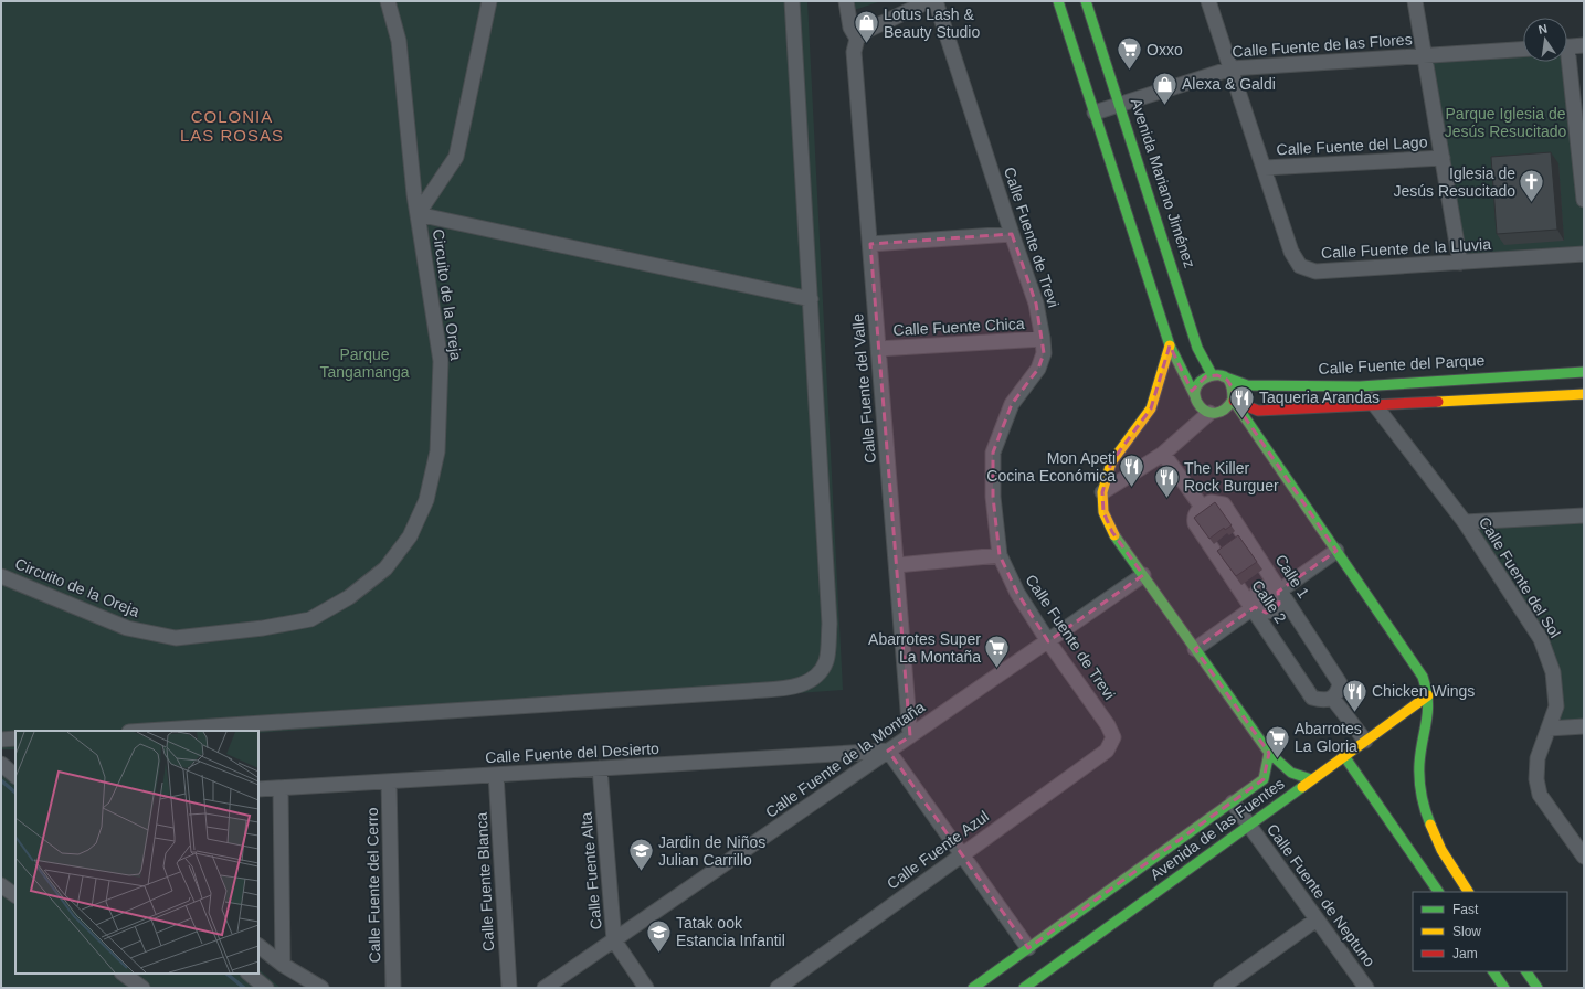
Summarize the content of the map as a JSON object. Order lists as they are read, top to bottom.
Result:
{
  "streets": {
    "street": [
      "Calle Fuente de las Flores",
      "Calle Fuente del Lago",
      "Avenida Mariano Jiménez",
      "Calle Fuente de Trevi",
      "Calle Fuente de la Lluvia",
      "Circuito de la Oreja",
      "Calle Fuente Chica",
      "Calle Fuente del Parque",
      "Calle Fuente del Valle",
      "Calle 1",
      "Calle Fuente del Sol",
      "Calle 2",
      "Calle Fuente del Desierto",
      "Calle Fuente de la Montaña",
      "Avenida de las Fuentes",
      "Calle Fuente Azul",
      "Calle Fuente Alta",
      "Calle Fuente Blanca",
      "Calle Fuente del Cerro",
      "Calle Fuente de Neptuno"
    ]
  },
  "crossings": [
    ["Calle Fuente de las Flores", "Avenida Mariano Jiménez"],
    ["Calle Fuente de las Flores", "Calle Fuente de la Lluvia"],
    ["Calle Fuente del Lago", "Calle Fuente de la Lluvia"],
    ["Avenida Mariano Jiménez", "Calle Fuente del Parque"],
    ["Calle Fuente de Trevi", "Calle Fuente Chica"],
    ["Calle Fuente de Trevi", "Calle Fuente de la Montaña"],
    ["Calle Fuente de Trevi", "Calle Fuente Azul"],
    ["Calle Fuente Chica", "Calle Fuente del Valle"],
    ["Calle Fuente del Parque", "Calle Fuente del Sol"],
    ["Calle Fuente del Valle", "Calle Fuente de la Montaña"],
    ["Calle 1", "Calle 2"],
    ["Calle Fuente del Desierto", "Calle Fuente de la Montaña"],
    ["Calle Fuente del Desierto", "Calle Fuente Alta"],
    ["Calle Fuente del Desierto", "Calle Fuente Blanca"],
    ["Calle Fuente del Desierto", "Calle Fuente del Cerro"],
    ["Calle Fuente de la Montaña", "Calle Fuente Alta"],
    ["Avenida de las Fuentes", "Calle Fuente de Neptuno"]
  ],
  "districts": ["COLONIA LAS ROSAS"],
  "parks": ["Parque Iglesia de Jesús Resucitado", "Parque Tangamanga"],
  "places": {
    "shop": ["Lotus Lash & Beauty Studio", "Alexa & Galdi"],
    "supermarket": ["Oxxo", "Abarrotes Super La Montaña", "Abarrotes La Gloria"],
    "church": ["Iglesia de Jesús Resucitado"],
    "restaurant": [
      "Taqueria Arandas",
      "Mon Apeti Cocina Económica",
      "The Killer Rock Burguer",
      "Chicken Wings"
    ],
    "school or university": ["Jardin de Niños Julian Carrillo", "Tatak ook Estancia Infantil"]
  },
  "legend": ["Fast", "Slow", "Jam"],
  "north": "top"
}
